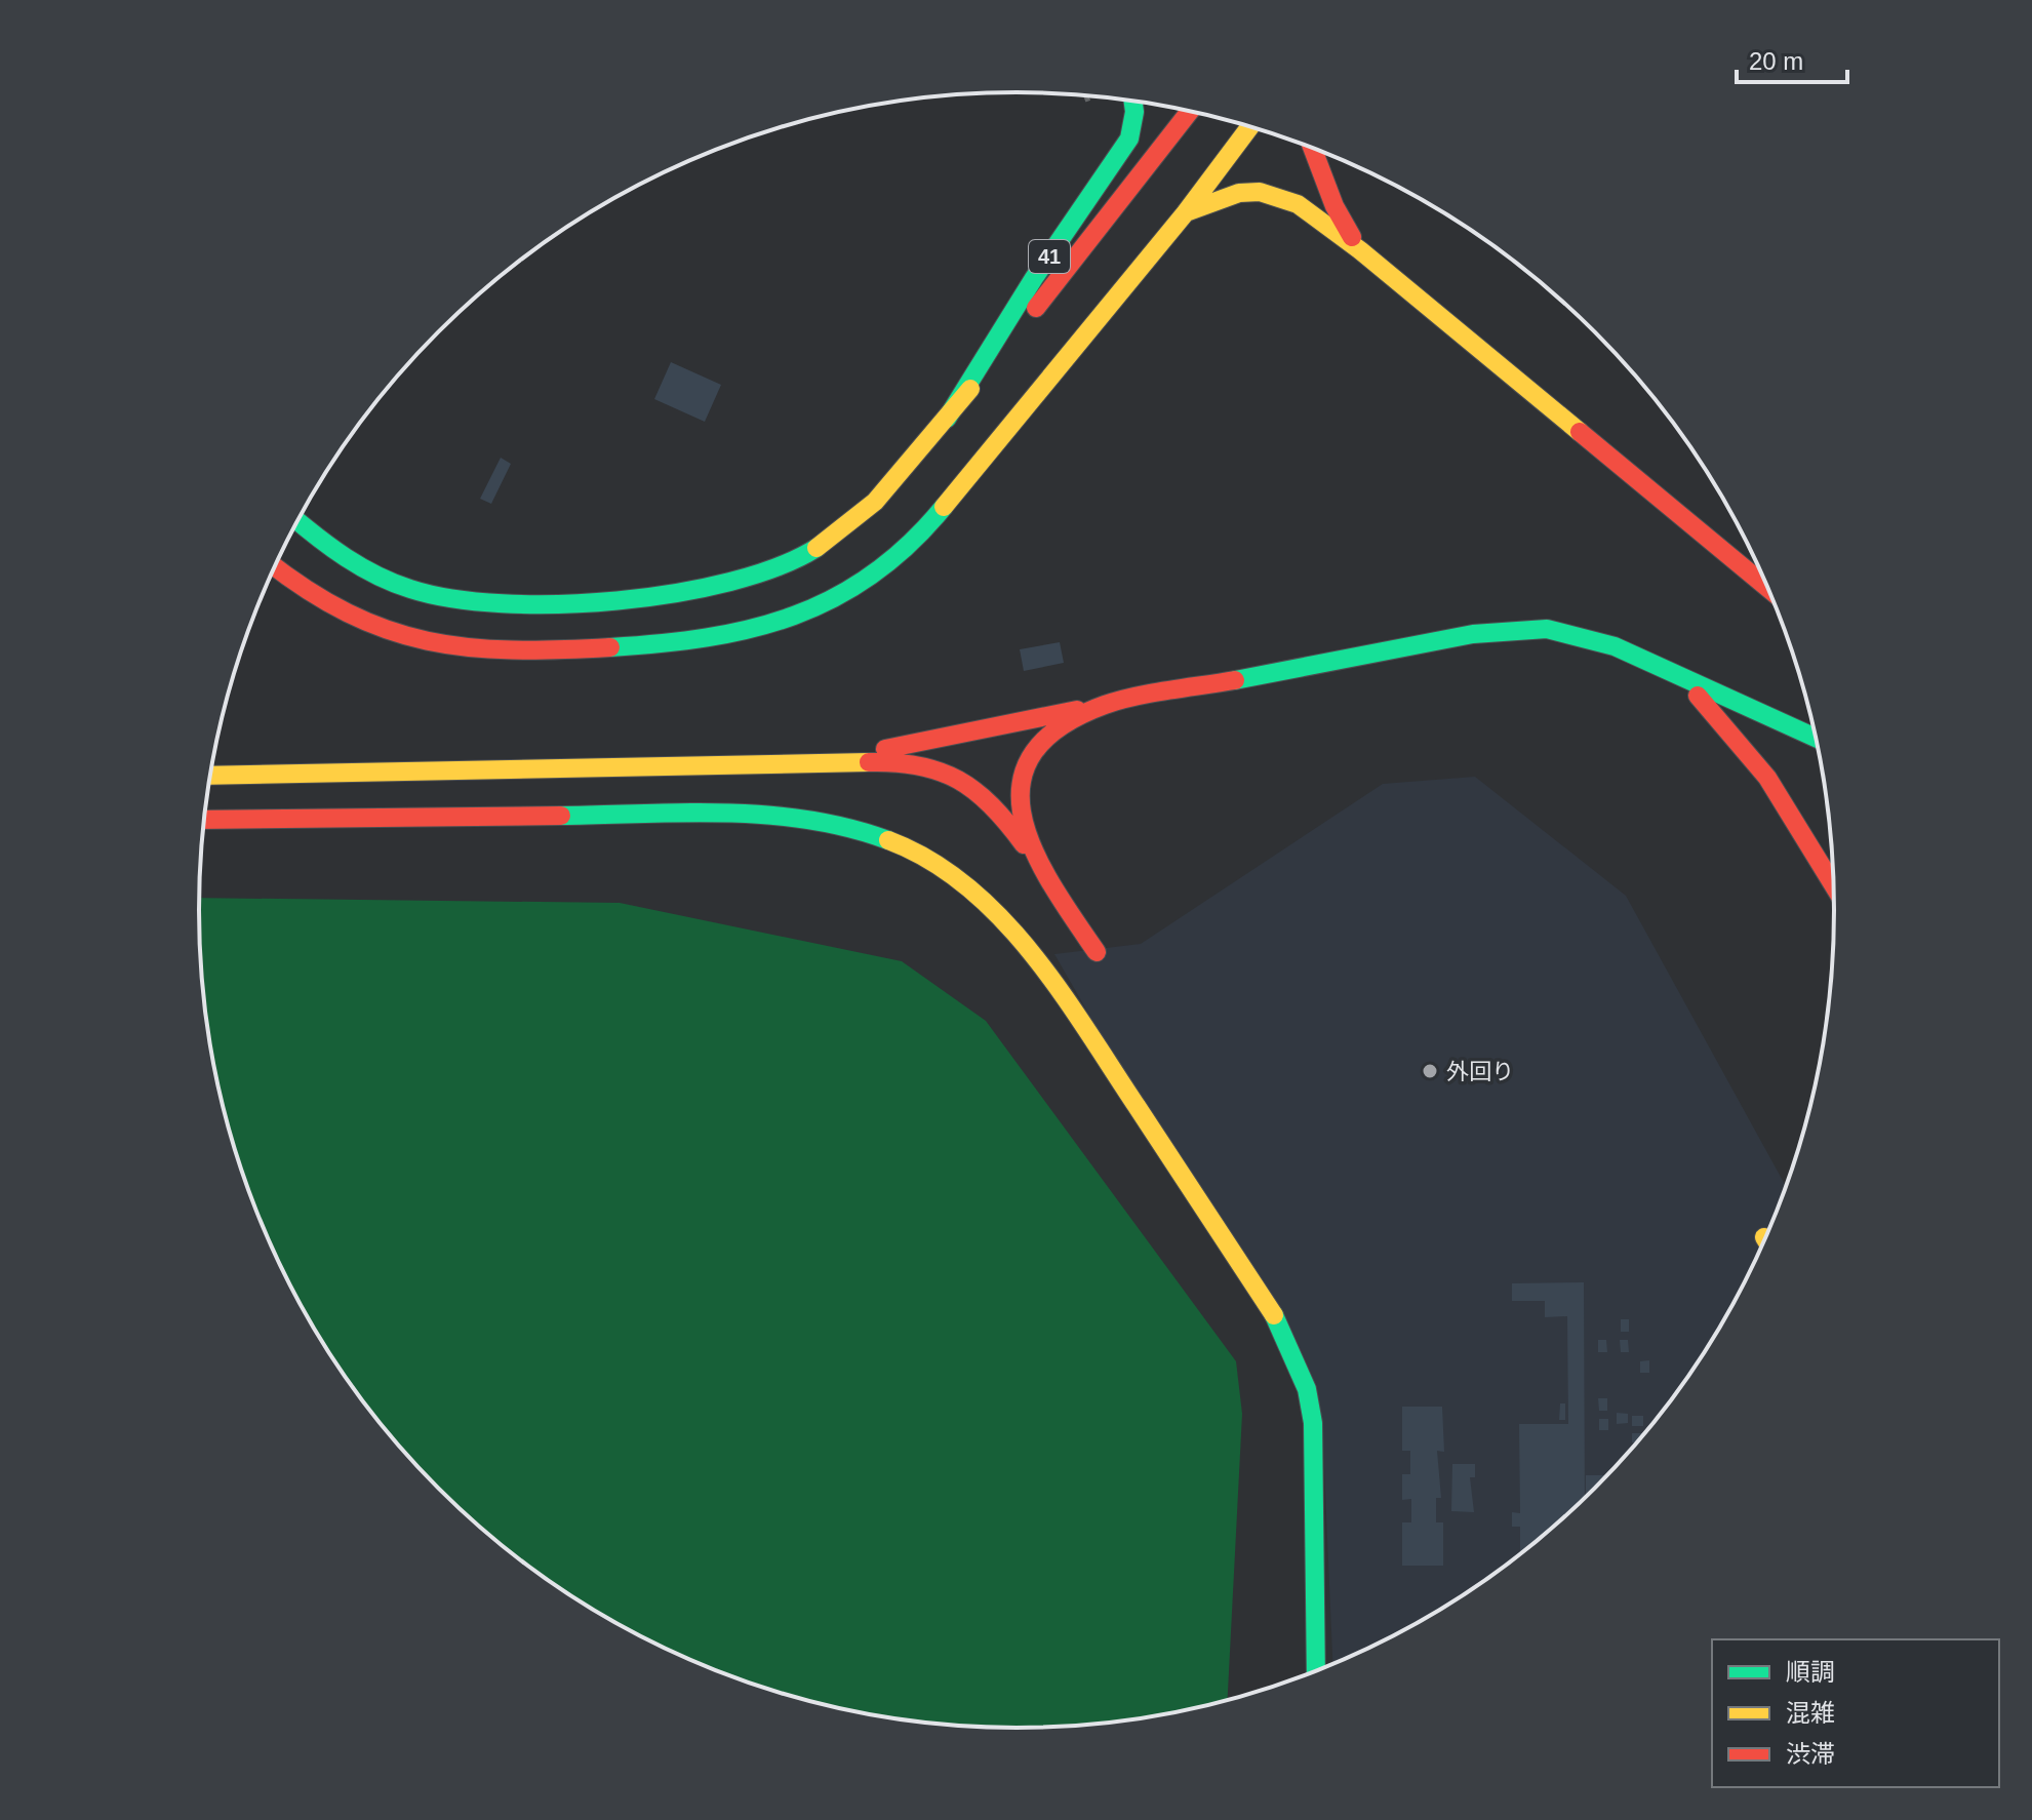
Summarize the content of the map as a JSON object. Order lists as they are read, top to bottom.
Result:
{
  "streets": {
    "main road": ["41"]
  },
  "places": ["外回り"],
  "legend": ["順調", "混雑", "渋滞"],
  "scale_bar": "20 m"
}
